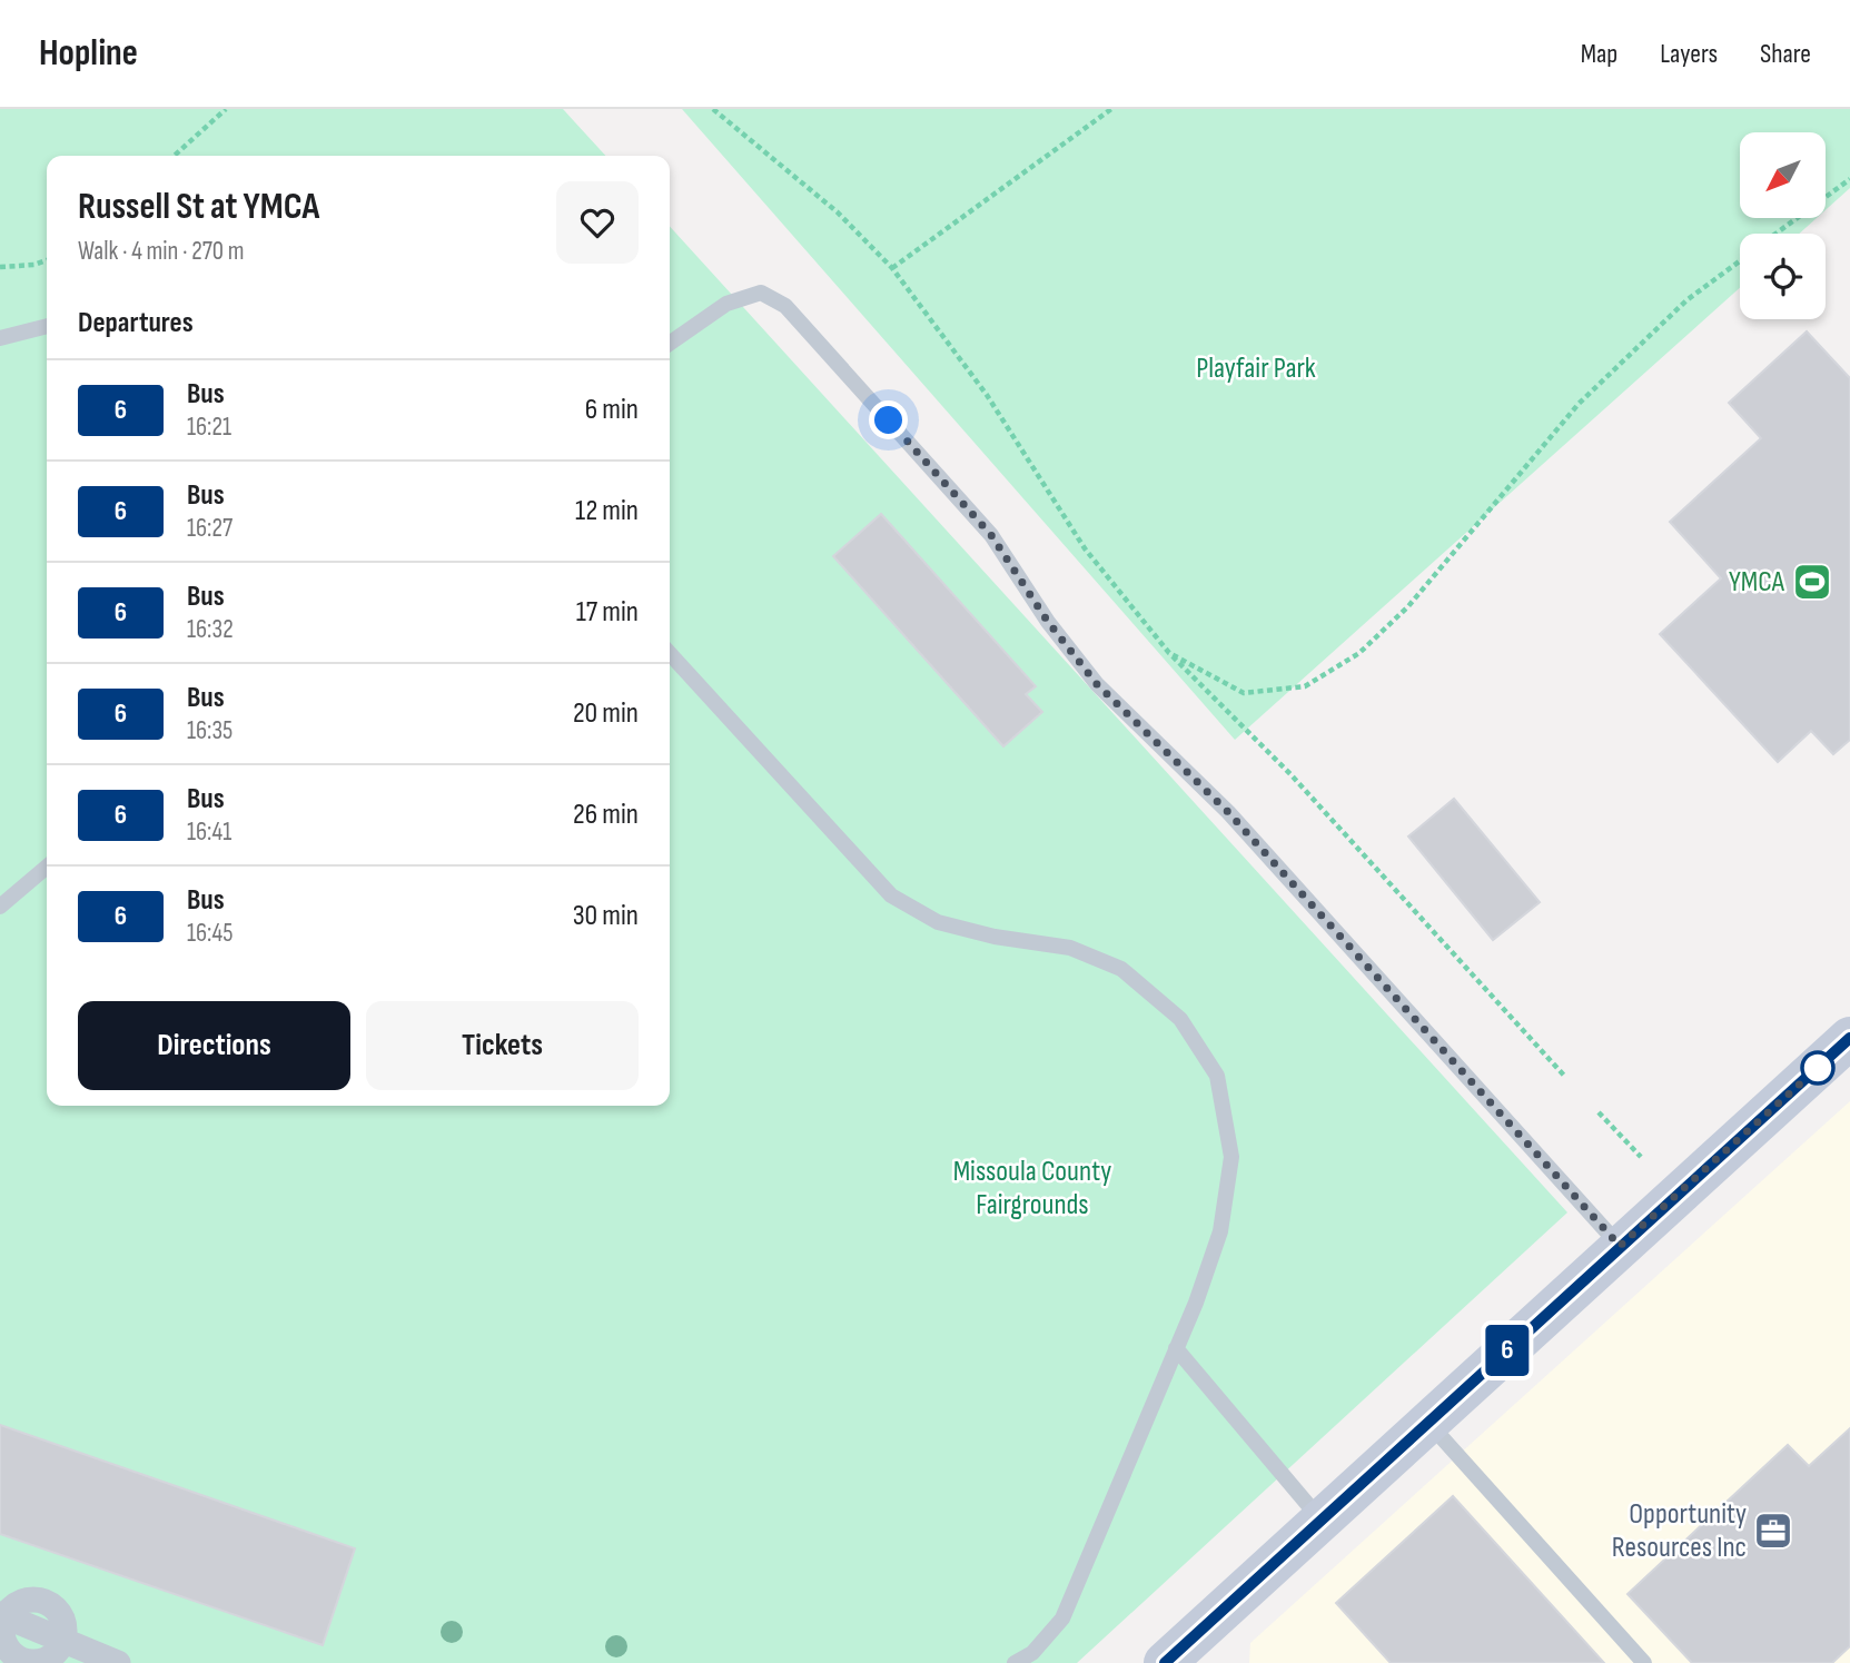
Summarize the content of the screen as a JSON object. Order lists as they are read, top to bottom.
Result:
{
  "parks": ["Playfair Park", "Missoula County Fairgrounds"],
  "places": {
    "sports": ["YMCA"],
    "office": ["Opportunity Resources Inc"]
  },
  "lines": ["bus line 6"],
  "north": "bottom left",
  "page": {
    "header": "Hopline",
    "nav": ["Map", "Layers", "Share"],
    "on_map": "6",
    "heading": [
      ["Russell St at YMCA", "Walk · 4 min · 270 m"],
      "Departures"
    ],
    "list": [
      {
        "mark": "6",
        "name": "Bus",
        "note": "16:21",
        "value": "6 min"
      },
      {
        "mark": "6",
        "name": "Bus",
        "note": "16:27",
        "value": "12 min"
      },
      {
        "mark": "6",
        "name": "Bus",
        "note": "16:32",
        "value": "17 min"
      },
      {
        "mark": "6",
        "name": "Bus",
        "note": "16:35",
        "value": "20 min"
      },
      {
        "mark": "6",
        "name": "Bus",
        "note": "16:41",
        "value": "26 min"
      },
      {
        "mark": "6",
        "name": "Bus",
        "note": "16:45",
        "value": "30 min"
      }
    ],
    "buttons": ["Directions", "Tickets"]
  }
}
